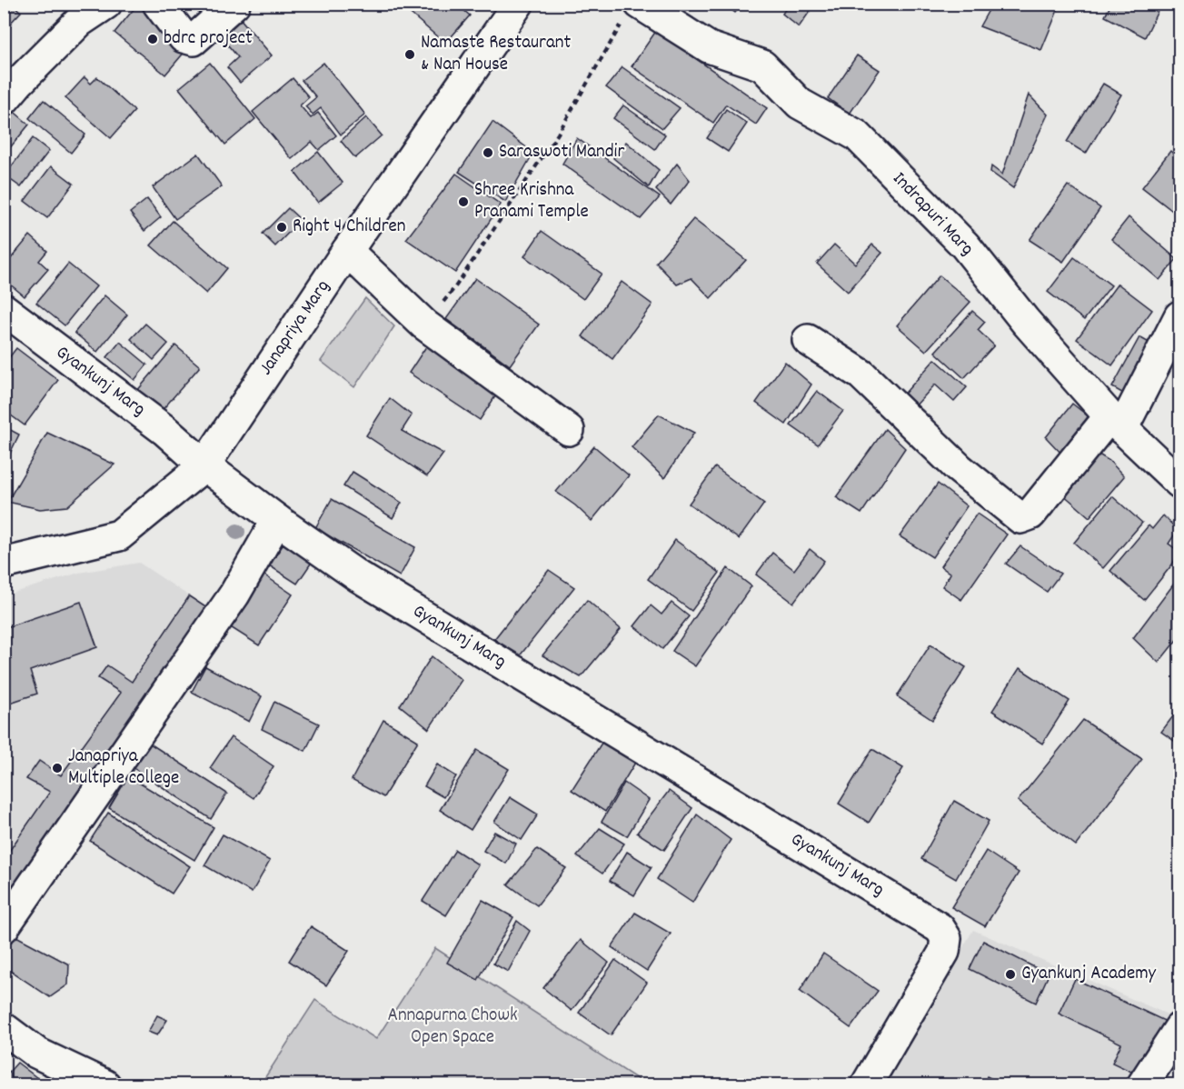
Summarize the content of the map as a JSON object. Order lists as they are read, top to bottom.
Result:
{
  "streets": {
    "street": ["Indrapuri Marg", "Janapriya Marg", "Gyankunj Marg"]
  },
  "crossings": [
    ["Janapriya Marg", "Gyankunj Marg"]
  ],
  "parks": ["Annapurna Chowk Open Space"],
  "places": [
    "bdrc project",
    "Namaste Restaurant & Nan House",
    "Saraswoti Mandir",
    "Shree Krishna Pranami Temple",
    "Right 4 Children",
    "Janapriya Multiple college",
    "Gyankunj Academy"
  ]
}
